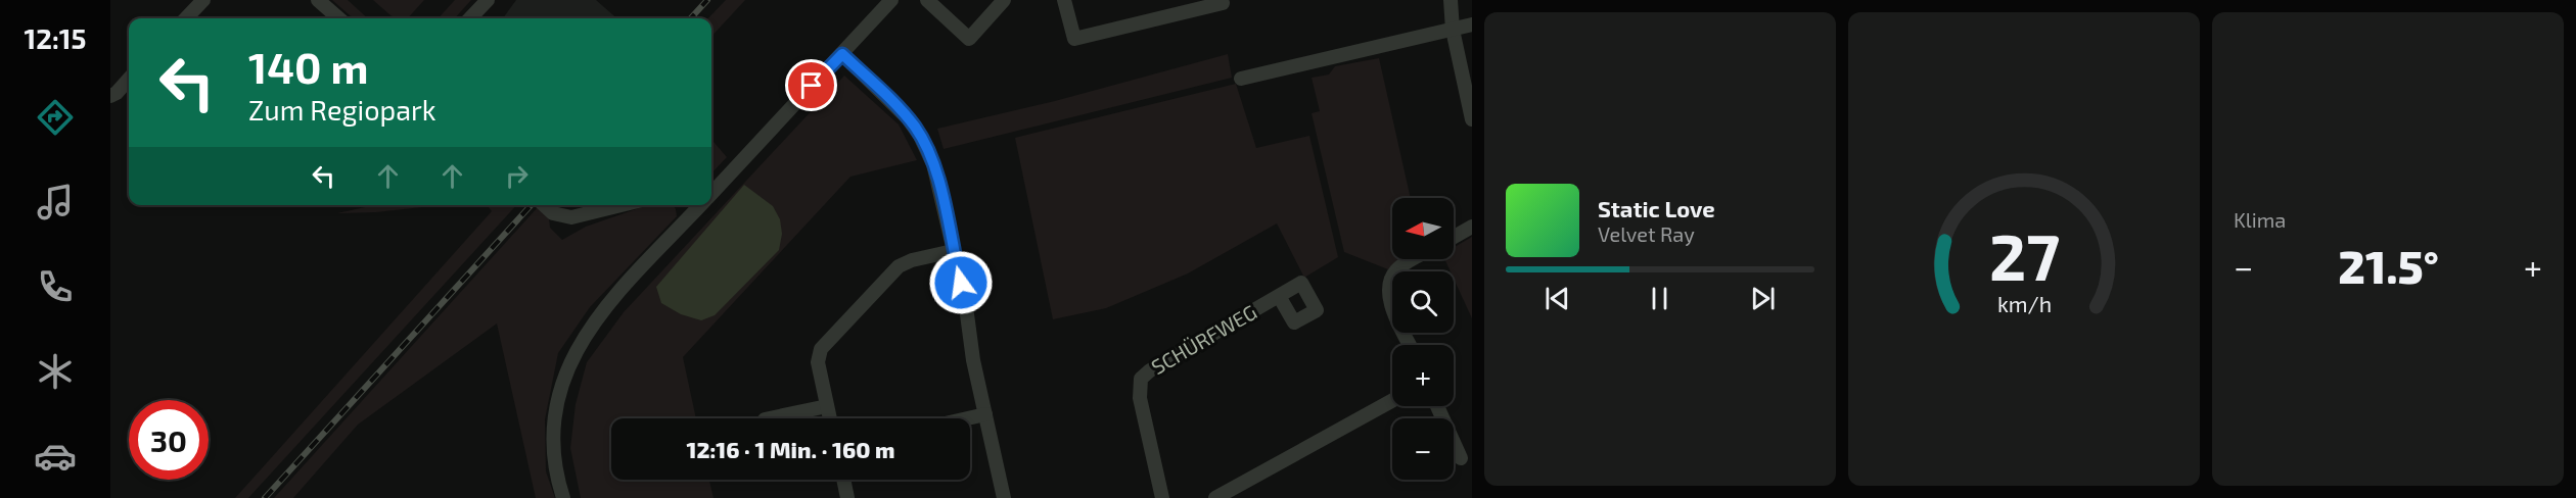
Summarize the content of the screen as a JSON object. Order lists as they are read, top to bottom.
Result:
{
  "streets": {
    "street": ["SCHÜRFWEG"]
  },
  "north": "left",
  "page": {
    "tabs": "12:15",
    "tile": "Klima",
    "turn": ["140 m", "Zum Regiopark"],
    "song": ["Static Love", "Velvet Ray"],
    "map_buttons": ["+", "−"],
    "heat": ["−", "21.5°", "+"],
    "limit": "30",
    "trip": "12:16 · 1 Min. · 160 m",
    "gauge": ["27", "km/h"]
  }
}
